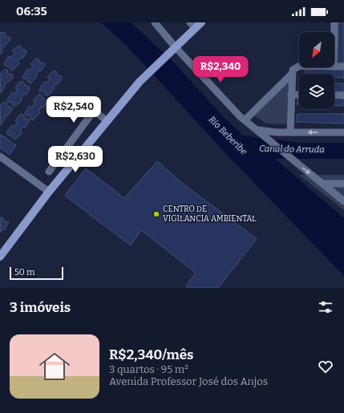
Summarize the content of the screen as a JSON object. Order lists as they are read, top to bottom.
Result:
{
  "water": ["Rio Beberibe", "Canal do Arruda"],
  "places": ["CENTRO DE VIGILANCIA AMBIENTAL"],
  "scale_bar": "50 m",
  "north": "bottom left",
  "page": {
    "status": "06:35",
    "price": ["R$2,340", "R$2,540", "R$2,630"],
    "scale": "50 m",
    "heading": "3 imóveis",
    "list": [
      {
        "name": "R$2,340/mês",
        "note": "3 quartos · 95 m² · Avenida Professor José dos Anjos"
      }
    ]
  }
}
